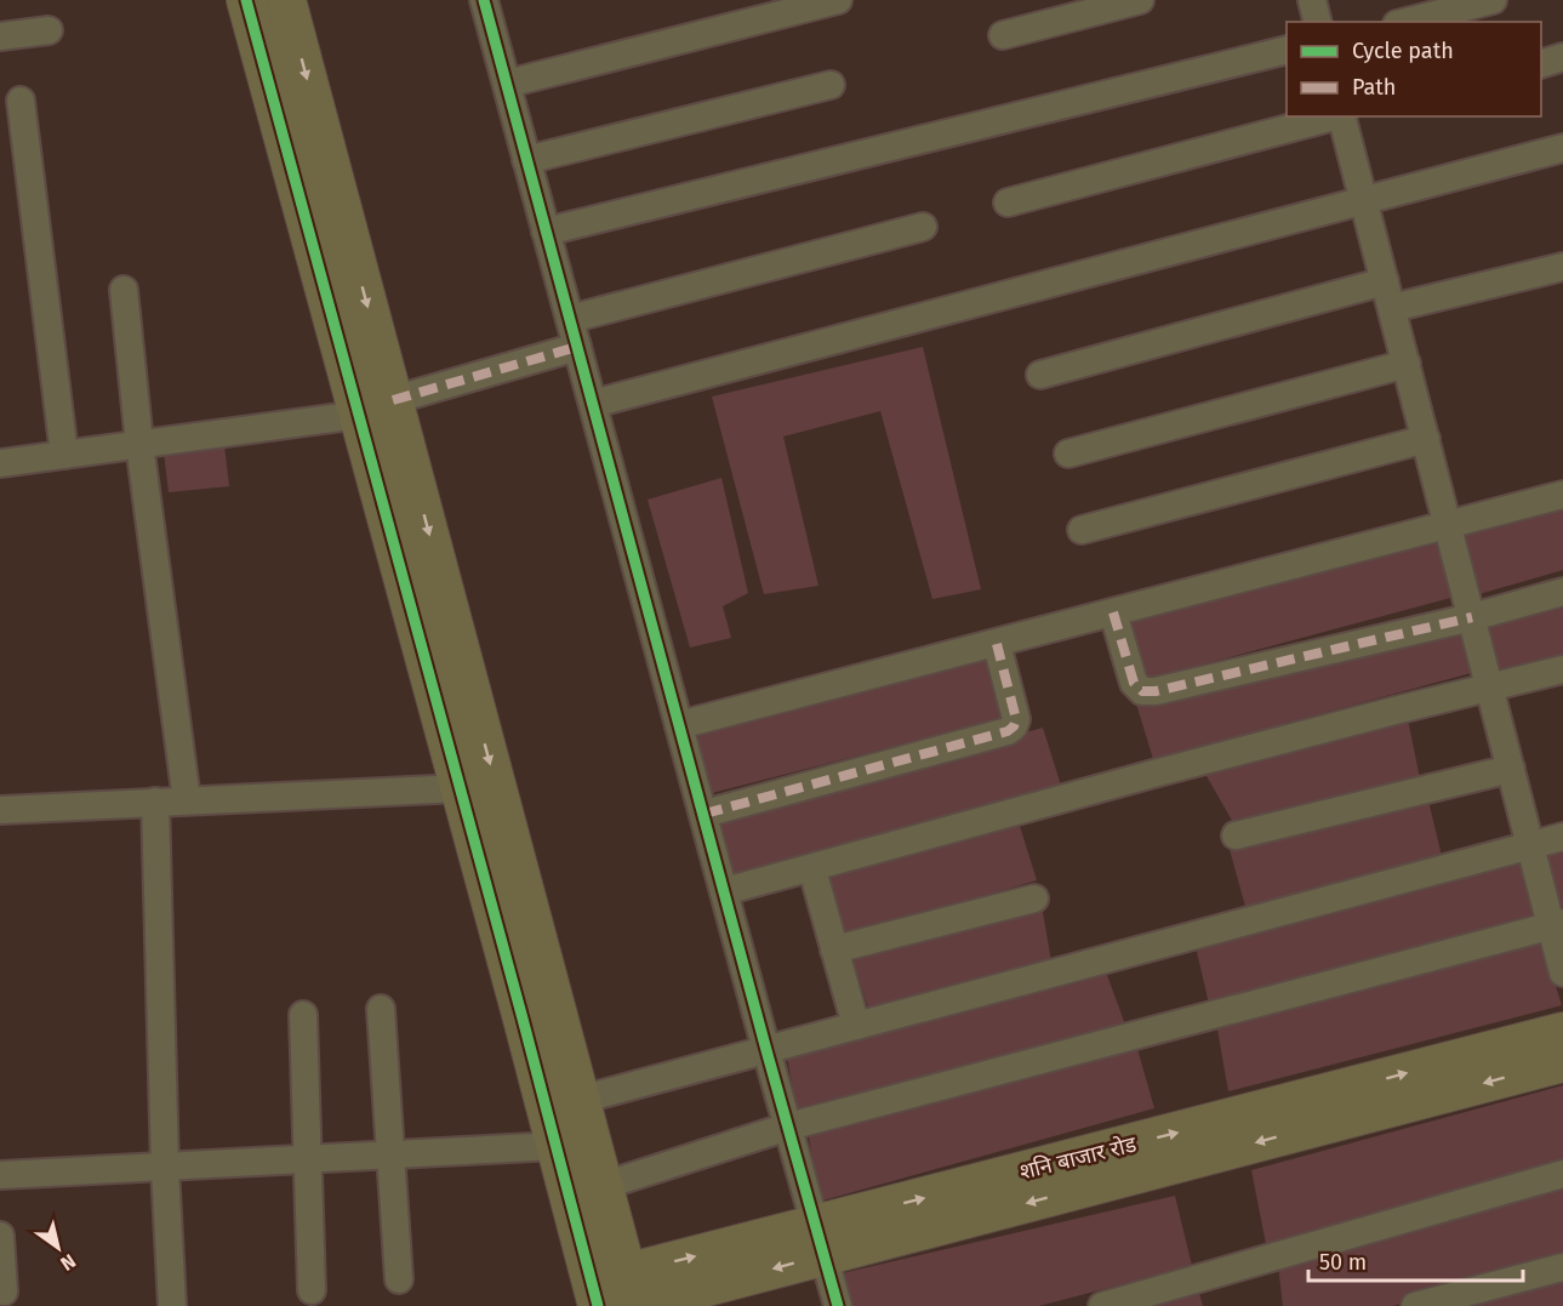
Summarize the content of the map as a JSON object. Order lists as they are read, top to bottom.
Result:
{
  "streets": {
    "street": ["शनि बाजार रोड"]
  },
  "legend": ["Cycle path", "Path"],
  "scale_bar": "50 m",
  "north": "bottom right"
}
